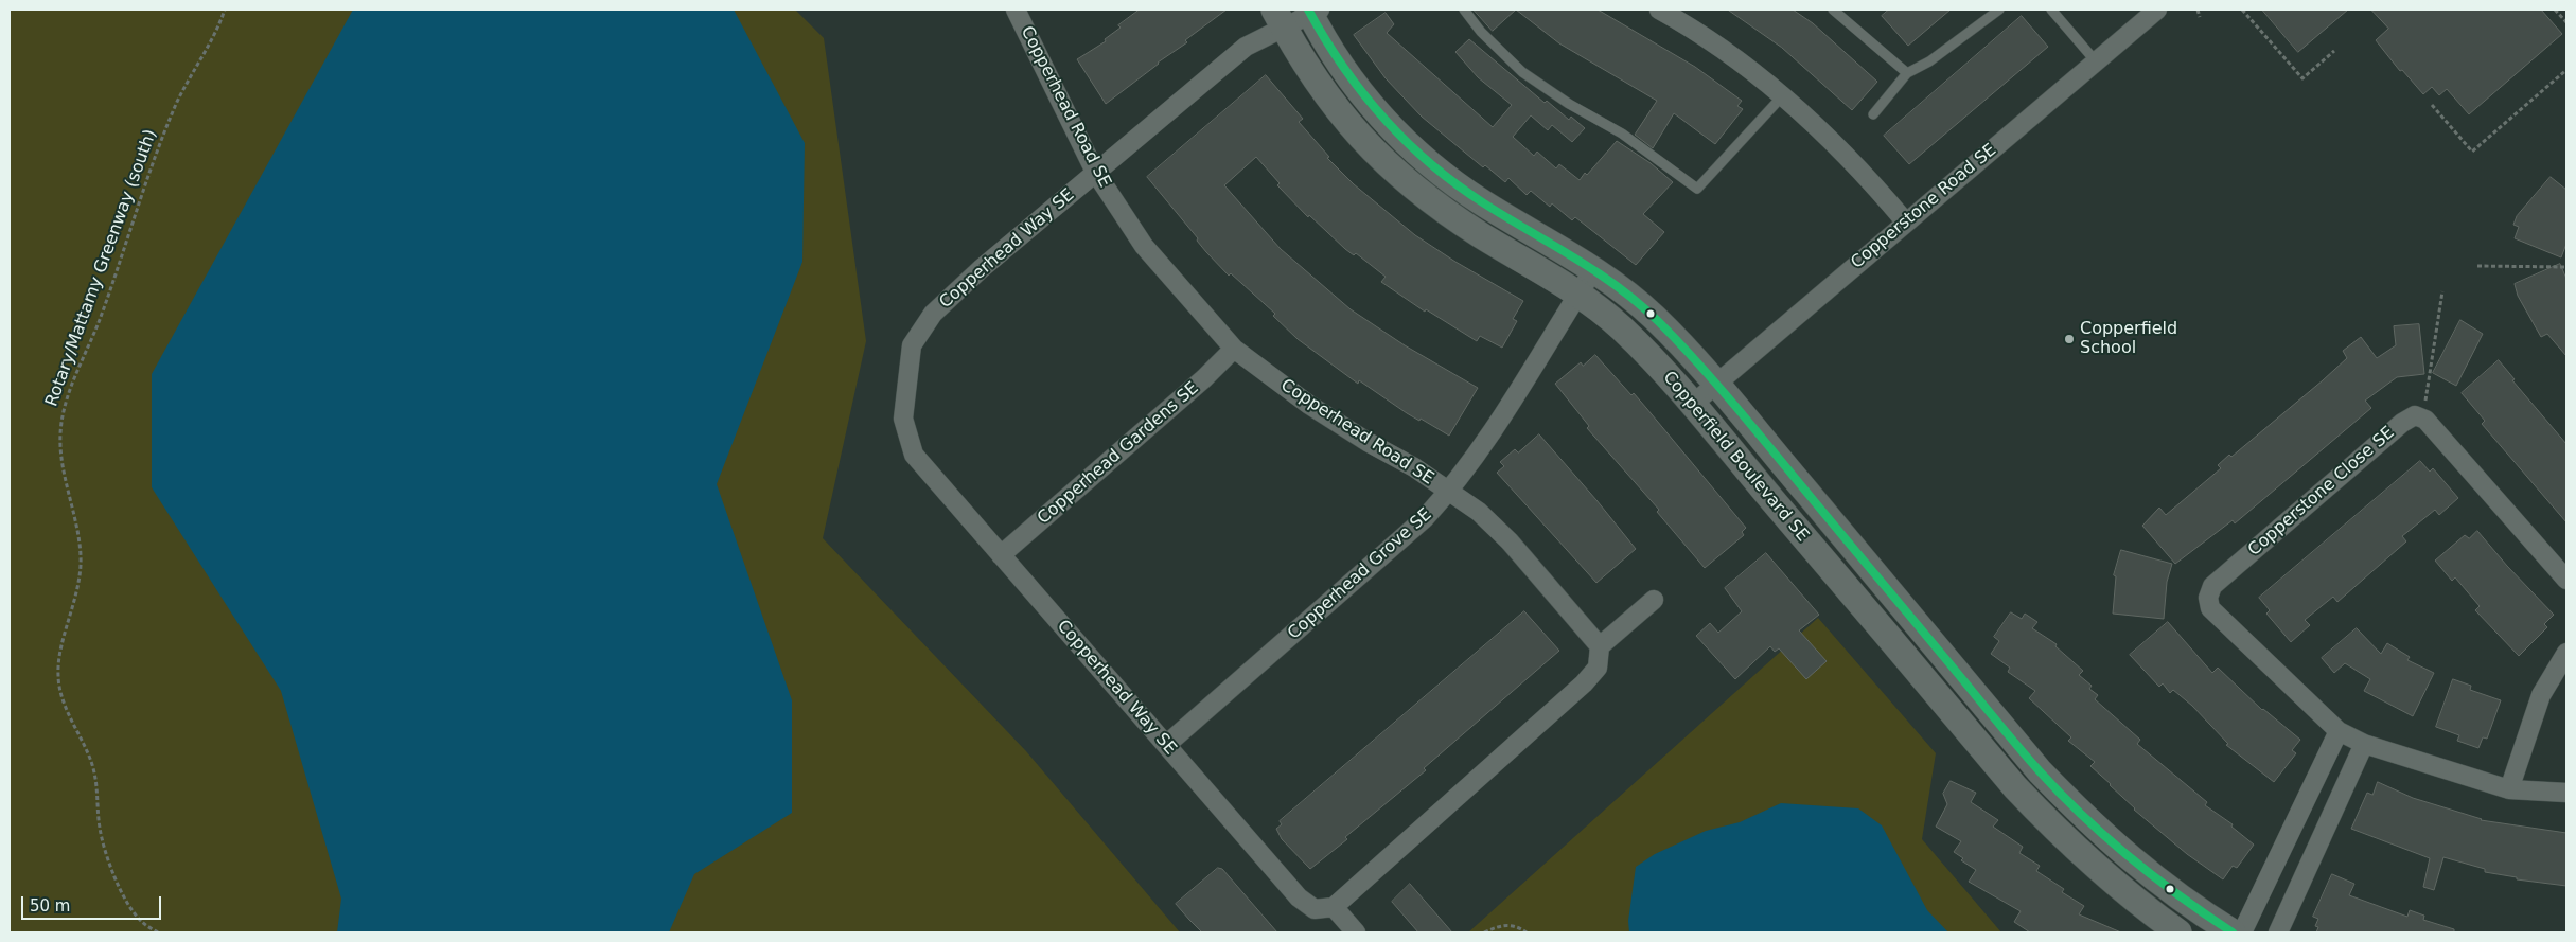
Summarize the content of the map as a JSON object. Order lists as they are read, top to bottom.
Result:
{
  "streets": {
    "street": [
      "Copperhead Road SE",
      "Copperstone Road SE",
      "Copperhead Way SE",
      "Copperhead Gardens SE",
      "Copperfield Boulevard SE",
      "Copperstone Close SE",
      "Copperhead Grove SE"
    ],
    "path": ["Rotary/Mattamy Greenway (south)"]
  },
  "crossings": [
    ["Copperhead Road SE", "Copperhead Way SE"],
    ["Copperhead Road SE", "Copperhead Gardens SE"],
    ["Copperhead Road SE", "Copperhead Grove SE"],
    ["Copperstone Road SE", "Copperfield Boulevard SE"],
    ["Copperhead Way SE", "Copperhead Gardens SE"],
    ["Copperhead Way SE", "Copperfield Boulevard SE"],
    ["Copperhead Way SE", "Copperhead Grove SE"],
    ["Copperfield Boulevard SE", "Copperhead Grove SE"]
  ],
  "places": ["Copperfield School"],
  "scale_bar": "50 m"
}
